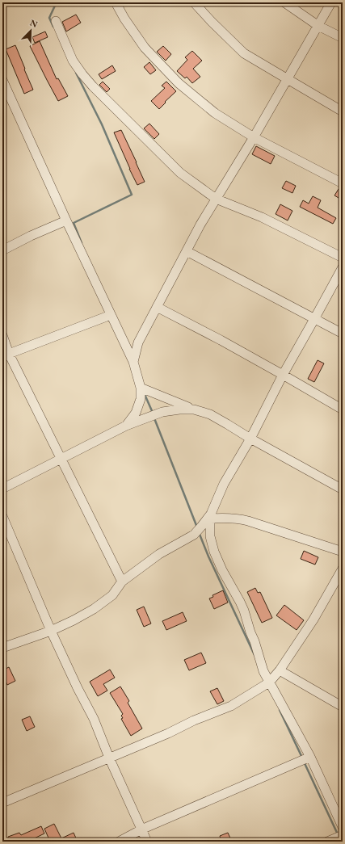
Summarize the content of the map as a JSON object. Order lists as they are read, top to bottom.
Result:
{
  "north": "top right"
}
